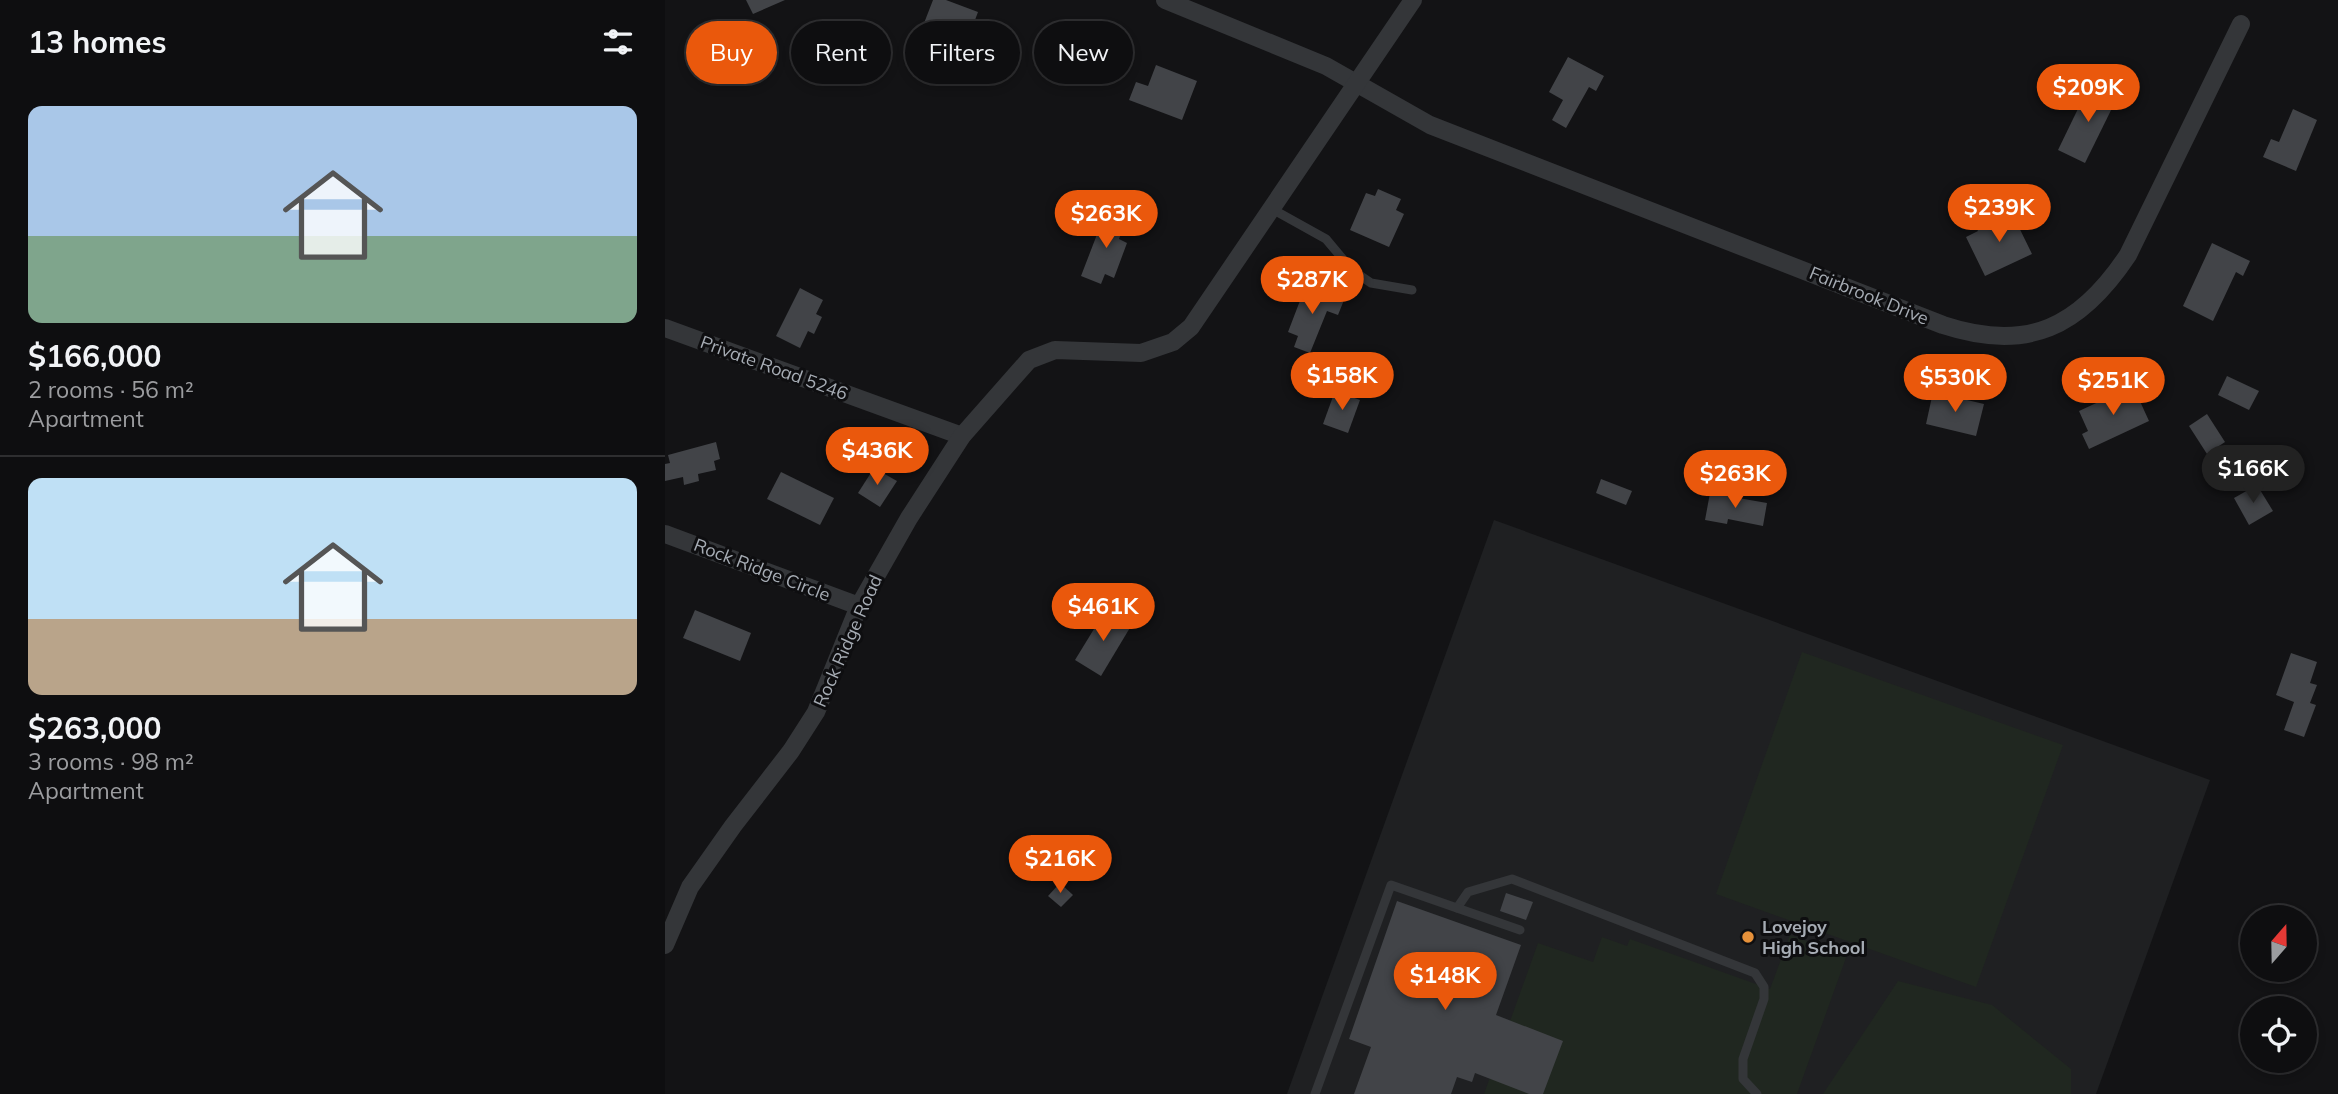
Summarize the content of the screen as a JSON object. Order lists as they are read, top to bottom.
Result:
{
  "streets": {
    "street": [
      "Fairbrook Drive",
      "Private Road 5246",
      "Rock Ridge Circle",
      "Rock Ridge Road"
    ]
  },
  "crossings": [
    ["Fairbrook Drive", "Rock Ridge Road"],
    ["Private Road 5246", "Rock Ridge Road"],
    ["Rock Ridge Circle", "Rock Ridge Road"]
  ],
  "places": ["Lovejoy High School"],
  "north": "top",
  "page": {
    "heading": "13 homes",
    "chip": [
      "Buy",
      "Rent",
      "Filters",
      "New"
    ],
    "price": [
      "$209K",
      "$239K",
      "$263K",
      "$287K",
      "$158K",
      "$530K",
      "$251K",
      "$436K",
      "$166K",
      "$263K",
      "$461K",
      "$216K",
      "$148K"
    ],
    "list": [
      {
        "name": "$166,000",
        "note": "2 rooms · 56 m² · Apartment"
      },
      {
        "name": "$263,000",
        "note": "3 rooms · 98 m² · Apartment"
      }
    ]
  }
}
